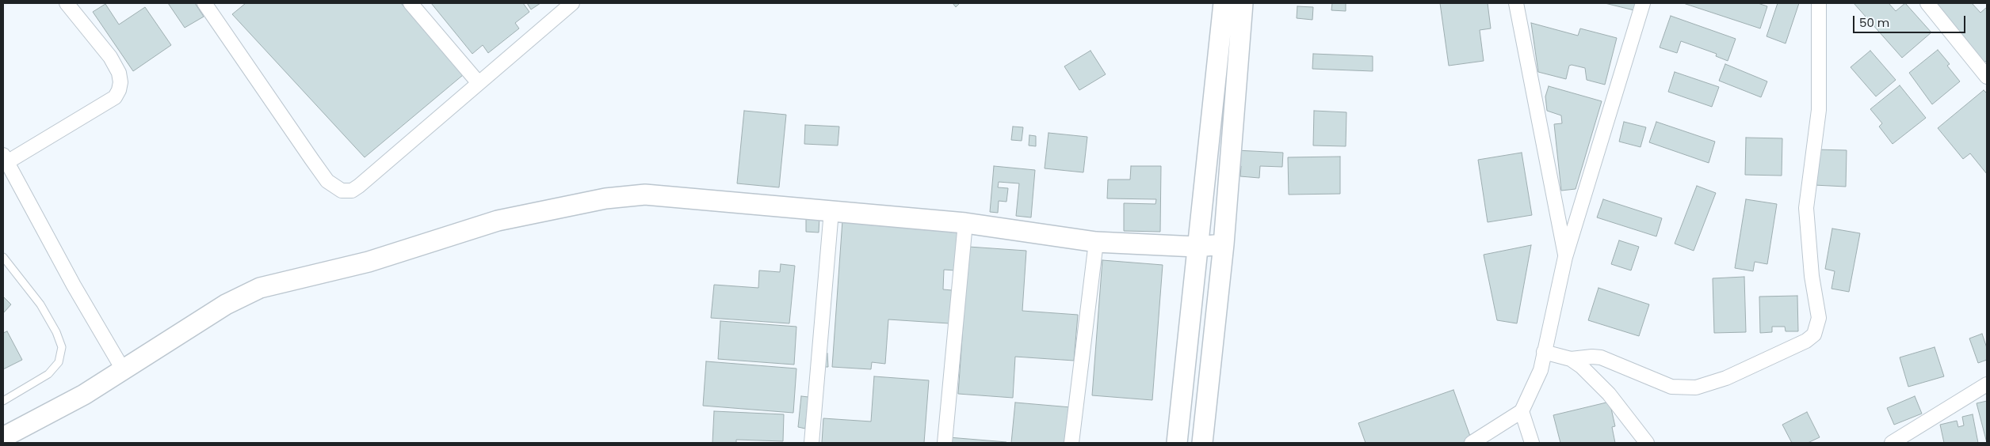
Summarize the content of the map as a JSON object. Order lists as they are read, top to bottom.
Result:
{
  "scale_bar": "50 m"
}
